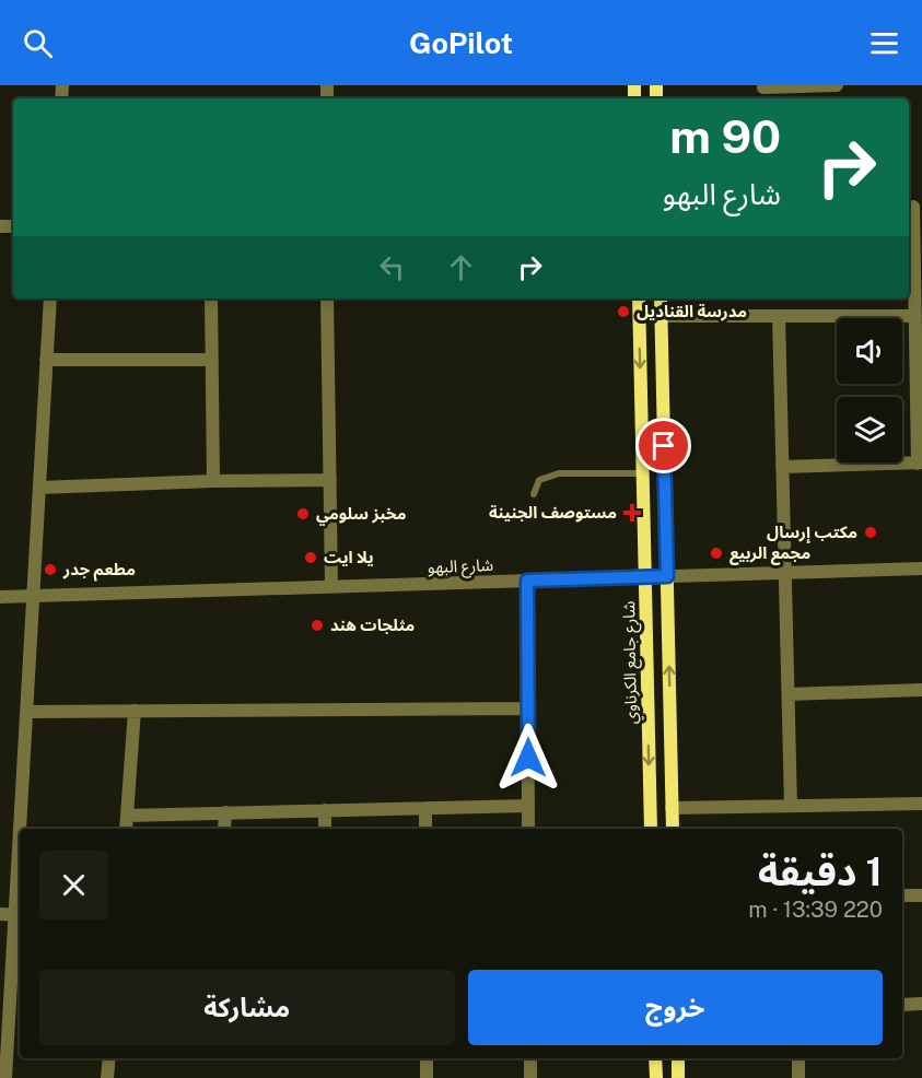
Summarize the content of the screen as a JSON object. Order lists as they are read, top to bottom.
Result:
{
  "streets": {
    "main road": ["شارع جامع الكرناوي"],
    "street": ["شارع البهو"]
  },
  "crossings": [
    ["شارع البهو", "شارع جامع الكرناوي"]
  ],
  "places": {
    "other": [
      "مدرسة القناديل",
      "مخبز سلومي",
      "مكتب إرسال",
      "مجمع الربيع",
      "يلا ايت",
      "مطعم جدر",
      "مثلجات هند"
    ],
    "health": ["مستوصف الجنينة"]
  },
  "page": {
    "header": "GoPilot",
    "turn": ["90 m", "شارع البهو"],
    "heading": ["1 دقيقة", "220 m · 13:39"],
    "buttons": ["خروج", "مشاركة"]
  }
}
